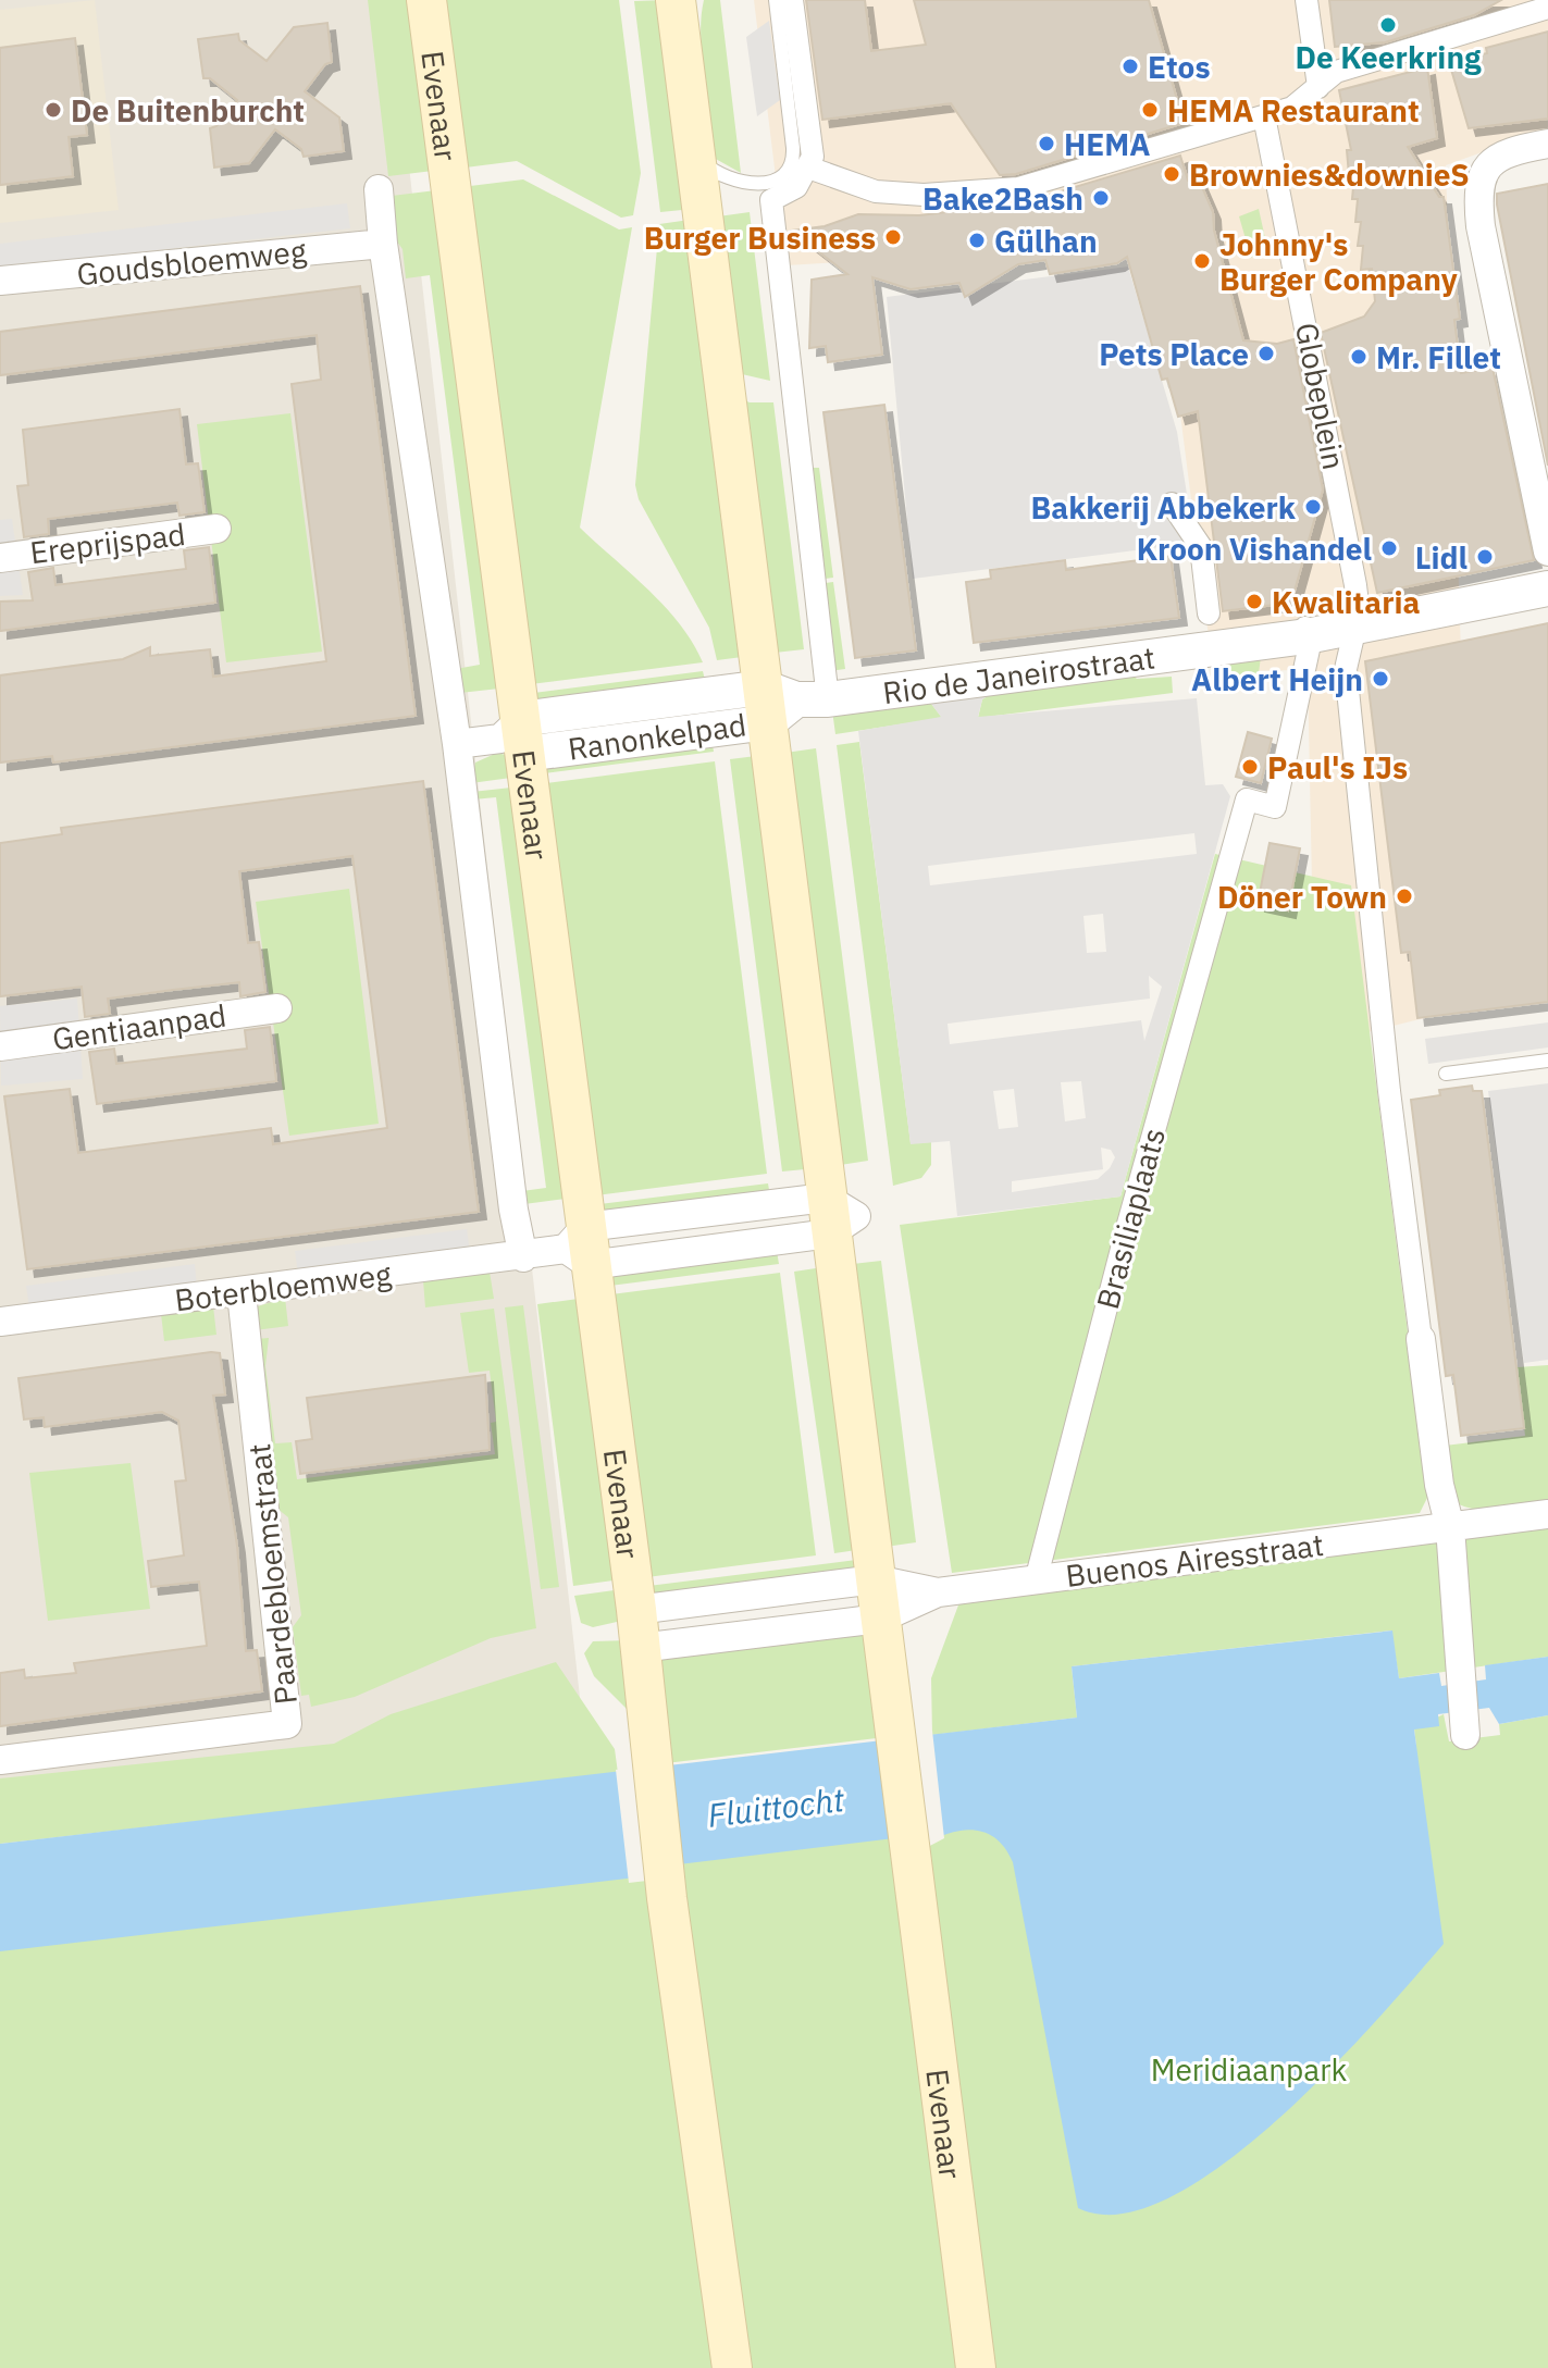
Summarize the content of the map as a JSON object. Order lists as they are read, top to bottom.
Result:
{
  "streets": {
    "main road": ["Evenaar"],
    "street": [
      "Goudsbloemweg",
      "Globeplein",
      "Ereprijspad",
      "Rio de Janeirostraat",
      "Ranonkelpad",
      "Gentiaanpad",
      "Brasiliaplaats",
      "Boterbloemweg",
      "Buenos Airesstraat",
      "Paardebloemstraat"
    ]
  },
  "crossings": [
    ["Evenaar", "Rio de Janeirostraat"],
    ["Evenaar", "Ranonkelpad"],
    ["Evenaar", "Boterbloemweg"],
    ["Evenaar", "Buenos Airesstraat"],
    ["Globeplein", "Rio de Janeirostraat"],
    ["Rio de Janeirostraat", "Ranonkelpad"],
    ["Rio de Janeirostraat", "Brasiliaplaats"],
    ["Brasiliaplaats", "Buenos Airesstraat"],
    ["Boterbloemweg", "Paardebloemstraat"]
  ],
  "water": ["Fluittocht"],
  "parks": ["Meridiaanpark"],
  "places": [
    "De Keerkring",
    "Etos",
    "De Buitenburcht",
    "HEMA Restaurant",
    "HEMA",
    "Brownies&downieS",
    "Bake2Bash",
    "Burger Business",
    "Gülhan",
    "Johnny's Burger Company",
    "Pets Place",
    "Mr. Fillet",
    "Bakkerij Abbekerk",
    "Kroon Vishandel",
    "Lidl",
    "Kwalitaria",
    "Albert Heijn",
    "Paul's IJs",
    "Döner Town"
  ]
}
